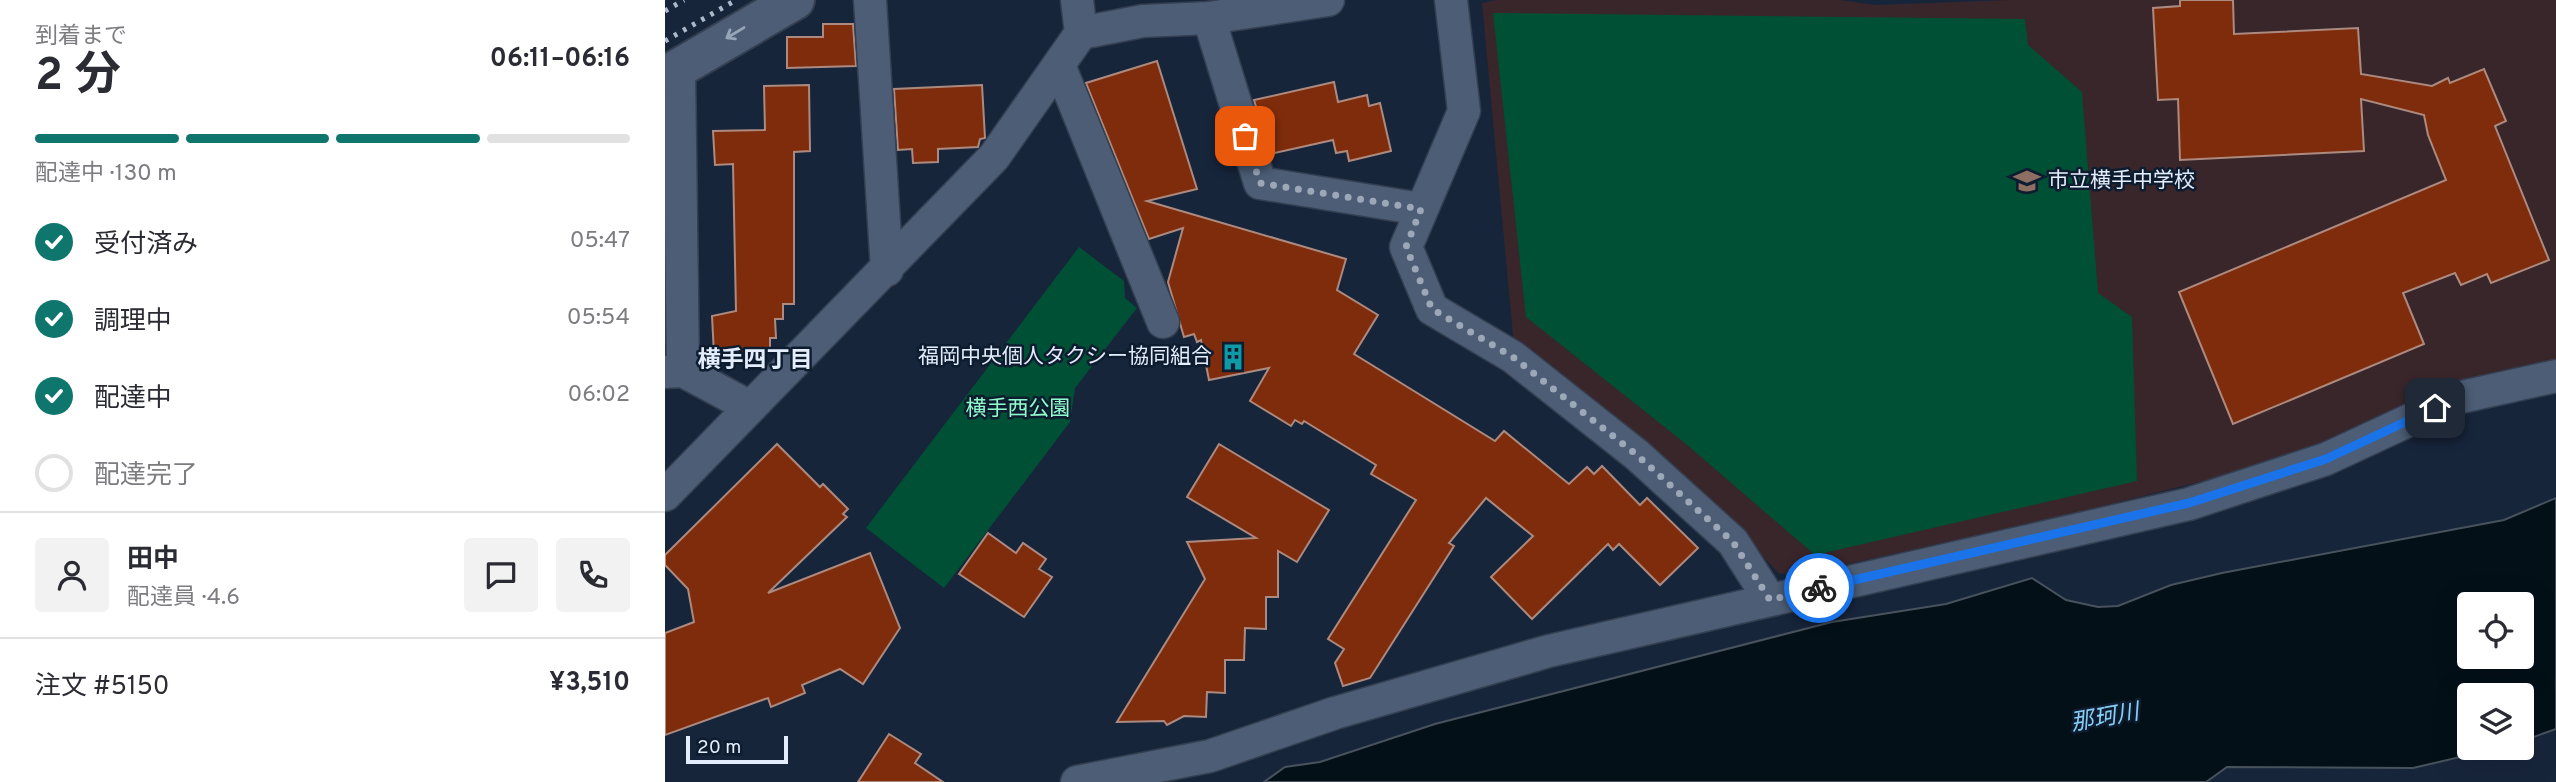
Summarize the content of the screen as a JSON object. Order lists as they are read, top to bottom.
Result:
{
  "districts": ["横手四丁目"],
  "water": ["那珂川"],
  "parks": ["横手西公園"],
  "places": {
    "school or university": ["市立横手中学校"],
    "building": ["福岡中央個人タクシー協同組合"]
  },
  "scale_bar": "20 m",
  "page": {
    "heading": ["2 分", "到着まで", "06:11–06:16"],
    "panel": [
      "田中",
      "配達員 · 4.6",
      "注文 #5150",
      "¥3,510"
    ],
    "bar": "配達中 · 130 m",
    "list": [
      ["受付済み", "05:47"],
      ["調理中", "05:54"],
      ["配達中", "06:02"],
      "配達完了"
    ],
    "scale": "20 m"
  }
}
